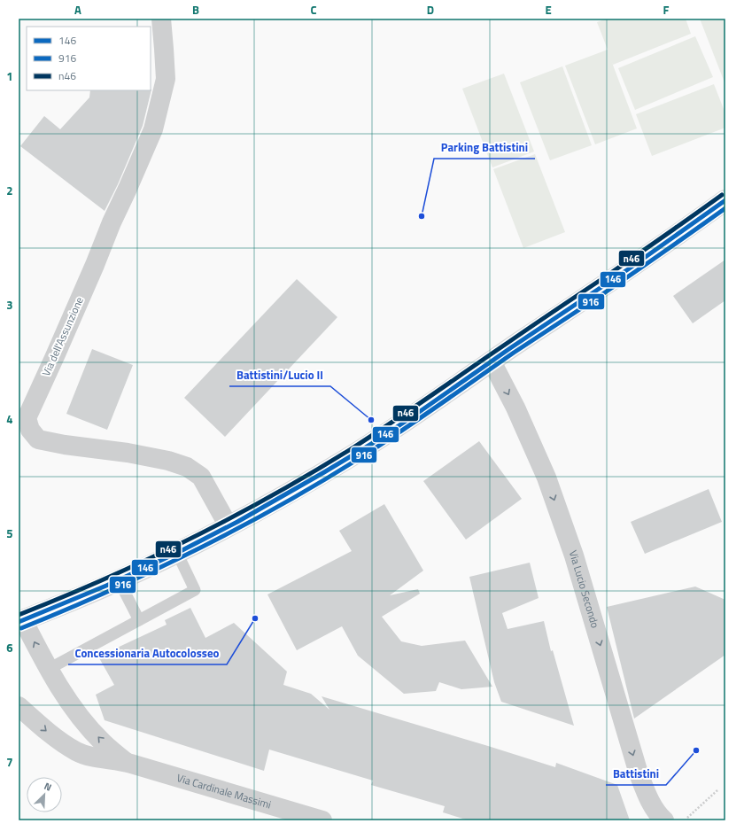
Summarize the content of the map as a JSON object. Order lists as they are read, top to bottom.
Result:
{
  "streets": {
    "street": ["Via dell'Assunzione", "Via Lucio Secondo", "Via Cardinale Massimi"]
  },
  "one_way": ["Via Lucio Secondo"],
  "places": [
    "Parking Battistini",
    "Battistini/Lucio II",
    "Concessionaria Autocolosseo",
    "Battistini"
  ],
  "lines": ["transit line n46", "transit line 146", "transit line 916"],
  "legend": ["146", "916", "n46"],
  "north": "top right",
  "grid": {
    "columns": [
      "A",
      "B",
      "C",
      "D",
      "E",
      "F"
    ],
    "rows": [
      "1",
      "2",
      "3",
      "4",
      "5",
      "6",
      "7"
    ]
  }
}
